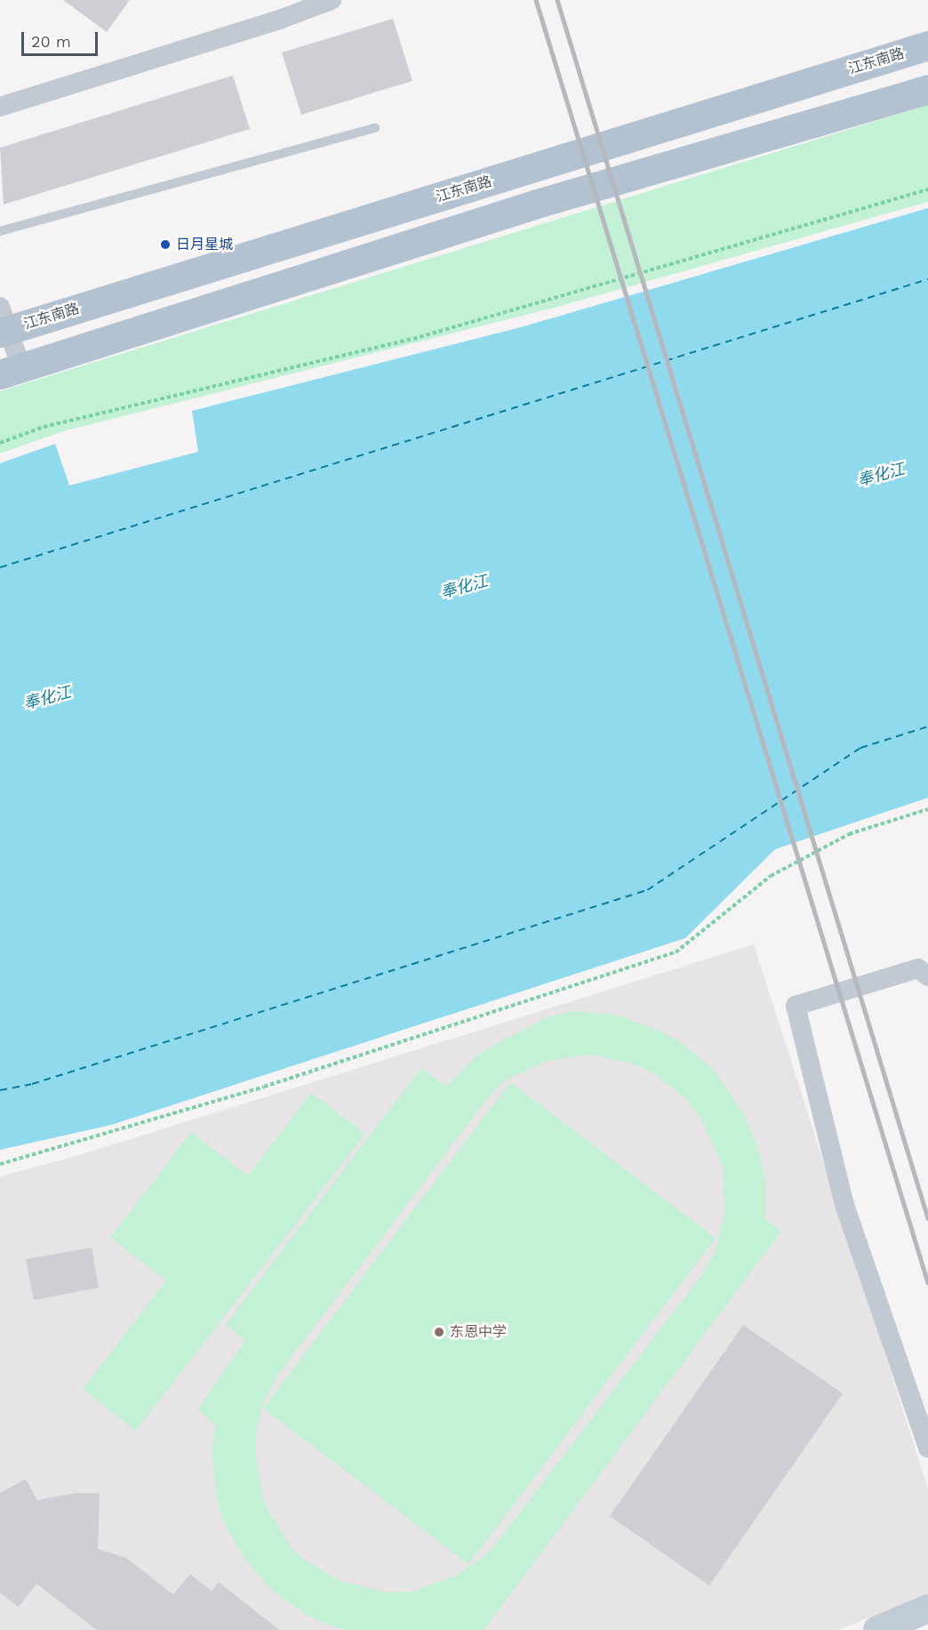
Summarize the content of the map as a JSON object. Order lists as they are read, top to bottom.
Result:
{
  "streets": {
    "main road": ["江东南路"]
  },
  "water": ["奉化江"],
  "places": ["日月星城", "东恩中学"],
  "scale_bar": "20 m"
}
